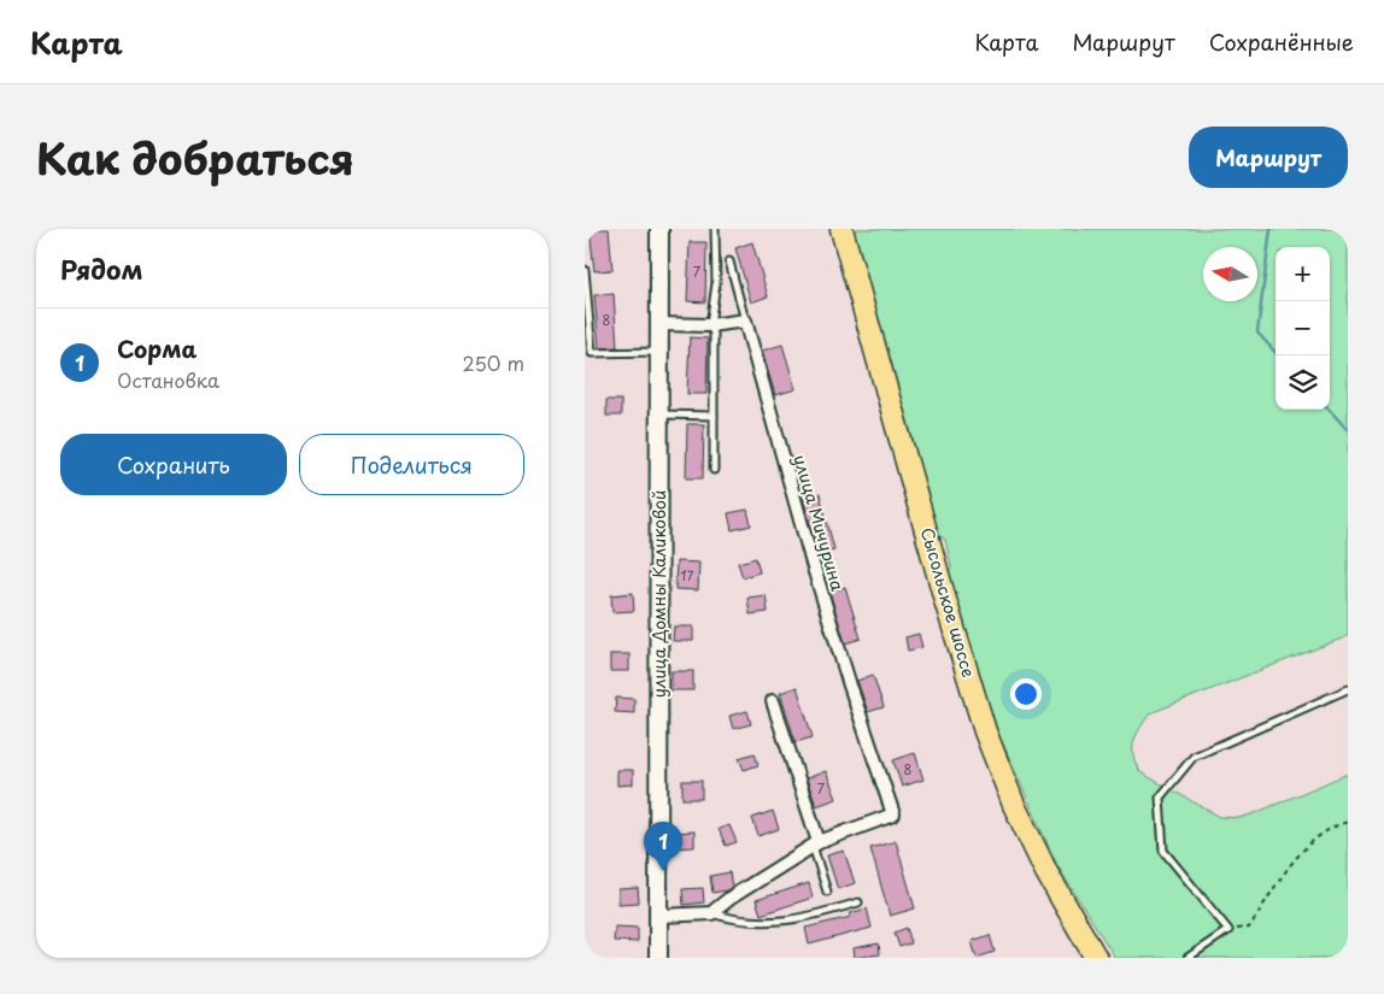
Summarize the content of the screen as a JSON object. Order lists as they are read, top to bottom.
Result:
{
  "streets": {
    "highway": ["Сысольское шоссе"],
    "main road": ["улица Домны Каликовой"],
    "street": ["улица Мичурина"]
  },
  "house_numbers": [
    "7",
    "8",
    "17",
    "8",
    "7"
  ],
  "north": "left",
  "page": {
    "header": "Карта",
    "nav": ["Карта", "Маршрут", "Сохранённые"],
    "title": "Как добраться",
    "buttons": [
      "Маршрут",
      ["Сохранить", "Поделиться"]
    ],
    "heading": "Рядом",
    "map_buttons": ["+", "−"],
    "list": [
      {
        "mark": "1",
        "name": "Сорма",
        "note": "Остановка",
        "value": "250 m"
      }
    ],
    "pins": "1"
  }
}
